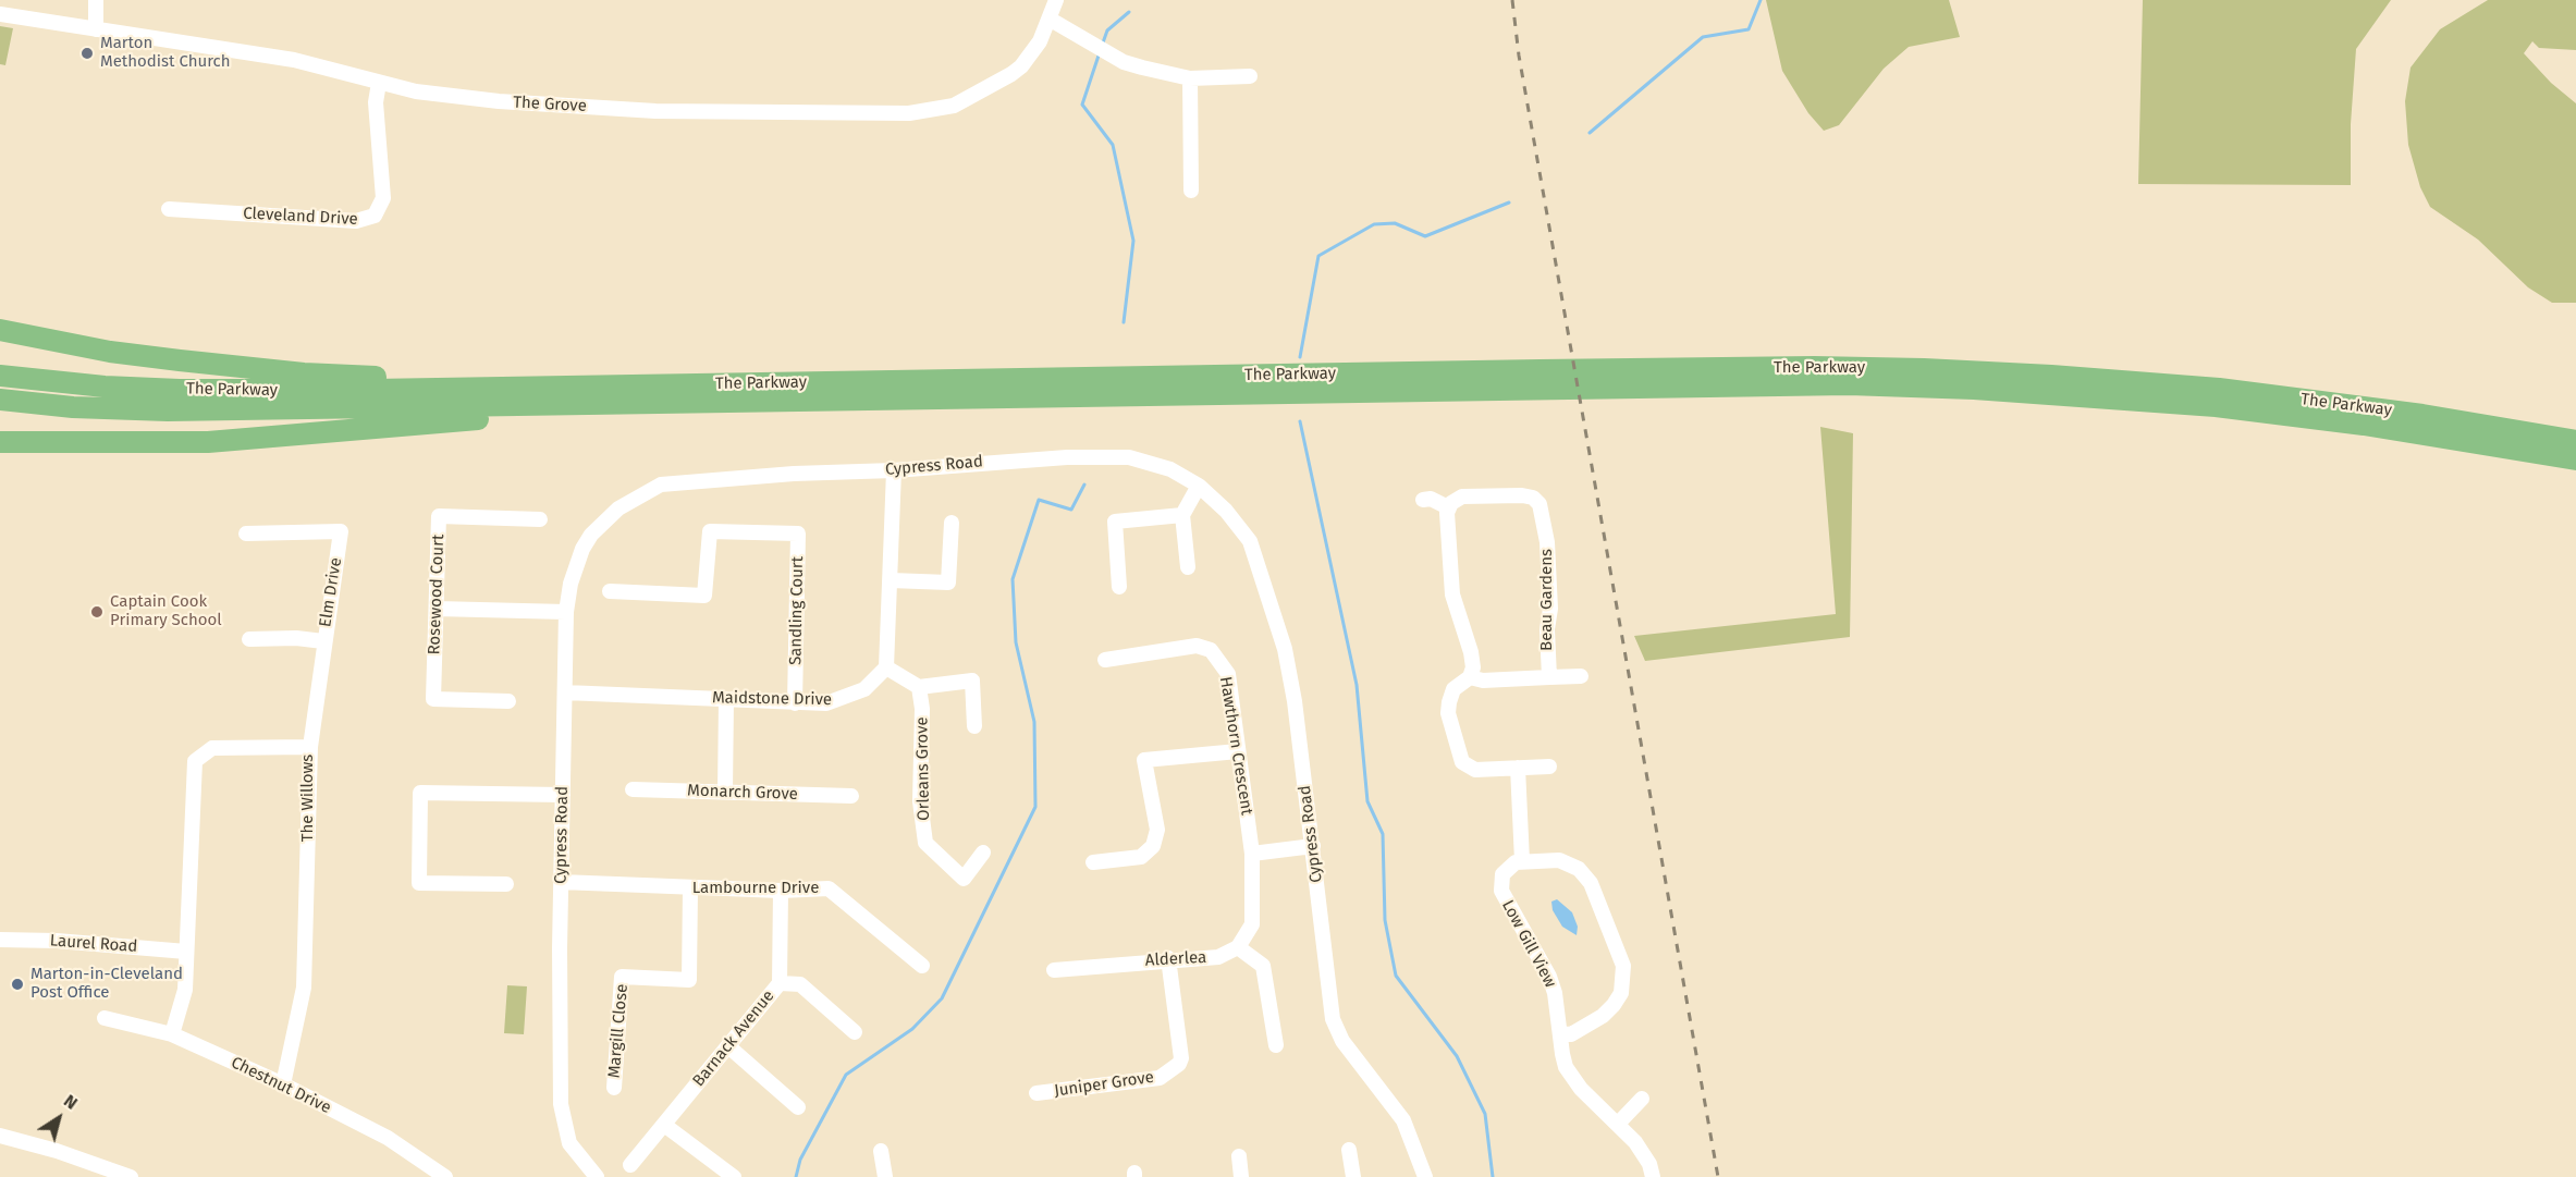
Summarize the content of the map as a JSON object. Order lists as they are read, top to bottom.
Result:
{
  "streets": {
    "highway": ["The Parkway"],
    "street": [
      "The Grove",
      "Cleveland Drive",
      "Cypress Road",
      "Elm Drive",
      "Rosewood Court",
      "Beau Gardens",
      "Sandling Court",
      "Maidstone Drive",
      "Hawthorn Crescent",
      "Orleans Grove",
      "Monarch Grove",
      "The Willows",
      "Lambourne Drive",
      "Laurel Road",
      "Low Gill View",
      "Alderlea",
      "Margill Close",
      "Barnack Avenue",
      "Juniper Grove",
      "Chestnut Drive"
    ]
  },
  "crossings": [
    ["The Grove", "Cleveland Drive"],
    ["Cypress Road", "Maidstone Drive"],
    ["Cypress Road", "Lambourne Drive"],
    ["Elm Drive", "The Willows"],
    ["Sandling Court", "Maidstone Drive"],
    ["The Willows", "Laurel Road"],
    ["The Willows", "Chestnut Drive"],
    ["Lambourne Drive", "Margill Close"],
    ["Lambourne Drive", "Barnack Avenue"],
    ["Alderlea", "Juniper Grove"]
  ],
  "places": ["Marton Methodist Church", "Captain Cook Primary School", "Marton-in-Cleveland Post Office"],
  "north": "top right"
}
